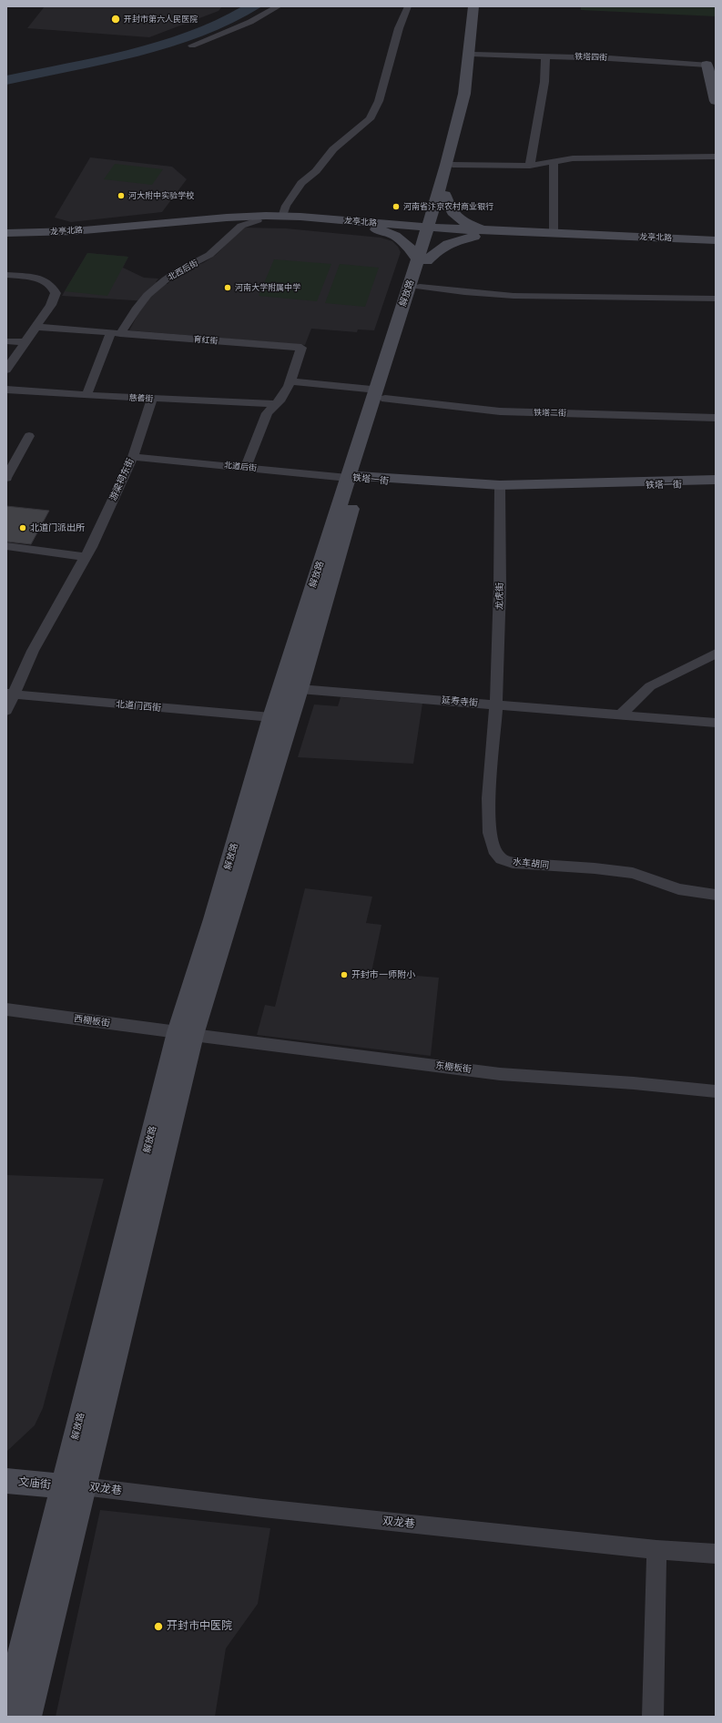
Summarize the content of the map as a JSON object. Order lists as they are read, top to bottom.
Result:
{
  "streets": {
    "main road": [
      "龙亭北路",
      "解放路",
      "铁塔一街",
      "文庙街"
    ],
    "street": [
      "铁塔四街",
      "北西后街",
      "育红街",
      "慈善街",
      "铁塔二街",
      "北道后街",
      "游梁祠东街",
      "龙虎街",
      "延寿寺街",
      "北道门西街",
      "水车胡同",
      "西棚板街",
      "东棚板街",
      "双龙巷"
    ]
  },
  "crossings": [
    ["铁塔四街", "解放路"],
    ["龙亭北路", "北西后街"],
    ["龙亭北路", "解放路"],
    ["北西后街", "育红街"],
    ["解放路", "铁塔二街"],
    ["解放路", "北道后街"],
    ["解放路", "铁塔一街"],
    ["解放路", "延寿寺街"],
    ["解放路", "北道门西街"],
    ["解放路", "西棚板街"],
    ["解放路", "东棚板街"],
    ["解放路", "文庙街"],
    ["解放路", "双龙巷"],
    ["育红街", "铁塔二街"],
    ["慈善街", "游梁祠东街"],
    ["北道后街", "游梁祠东街"],
    ["北道后街", "铁塔一街"],
    ["游梁祠东街", "北道门西街"],
    ["铁塔一街", "龙虎街"],
    ["龙虎街", "延寿寺街"],
    ["龙虎街", "水车胡同"],
    ["延寿寺街", "水车胡同"],
    ["西棚板街", "东棚板街"],
    ["文庙街", "双龙巷"]
  ],
  "places": [
    "开封市第六人民医院",
    "河大附中实验学校",
    "河南省汴京农村商业银行",
    "河南大学附属中学",
    "北道门派出所",
    "开封市一师附小",
    "开封市中医院"
  ]
}
